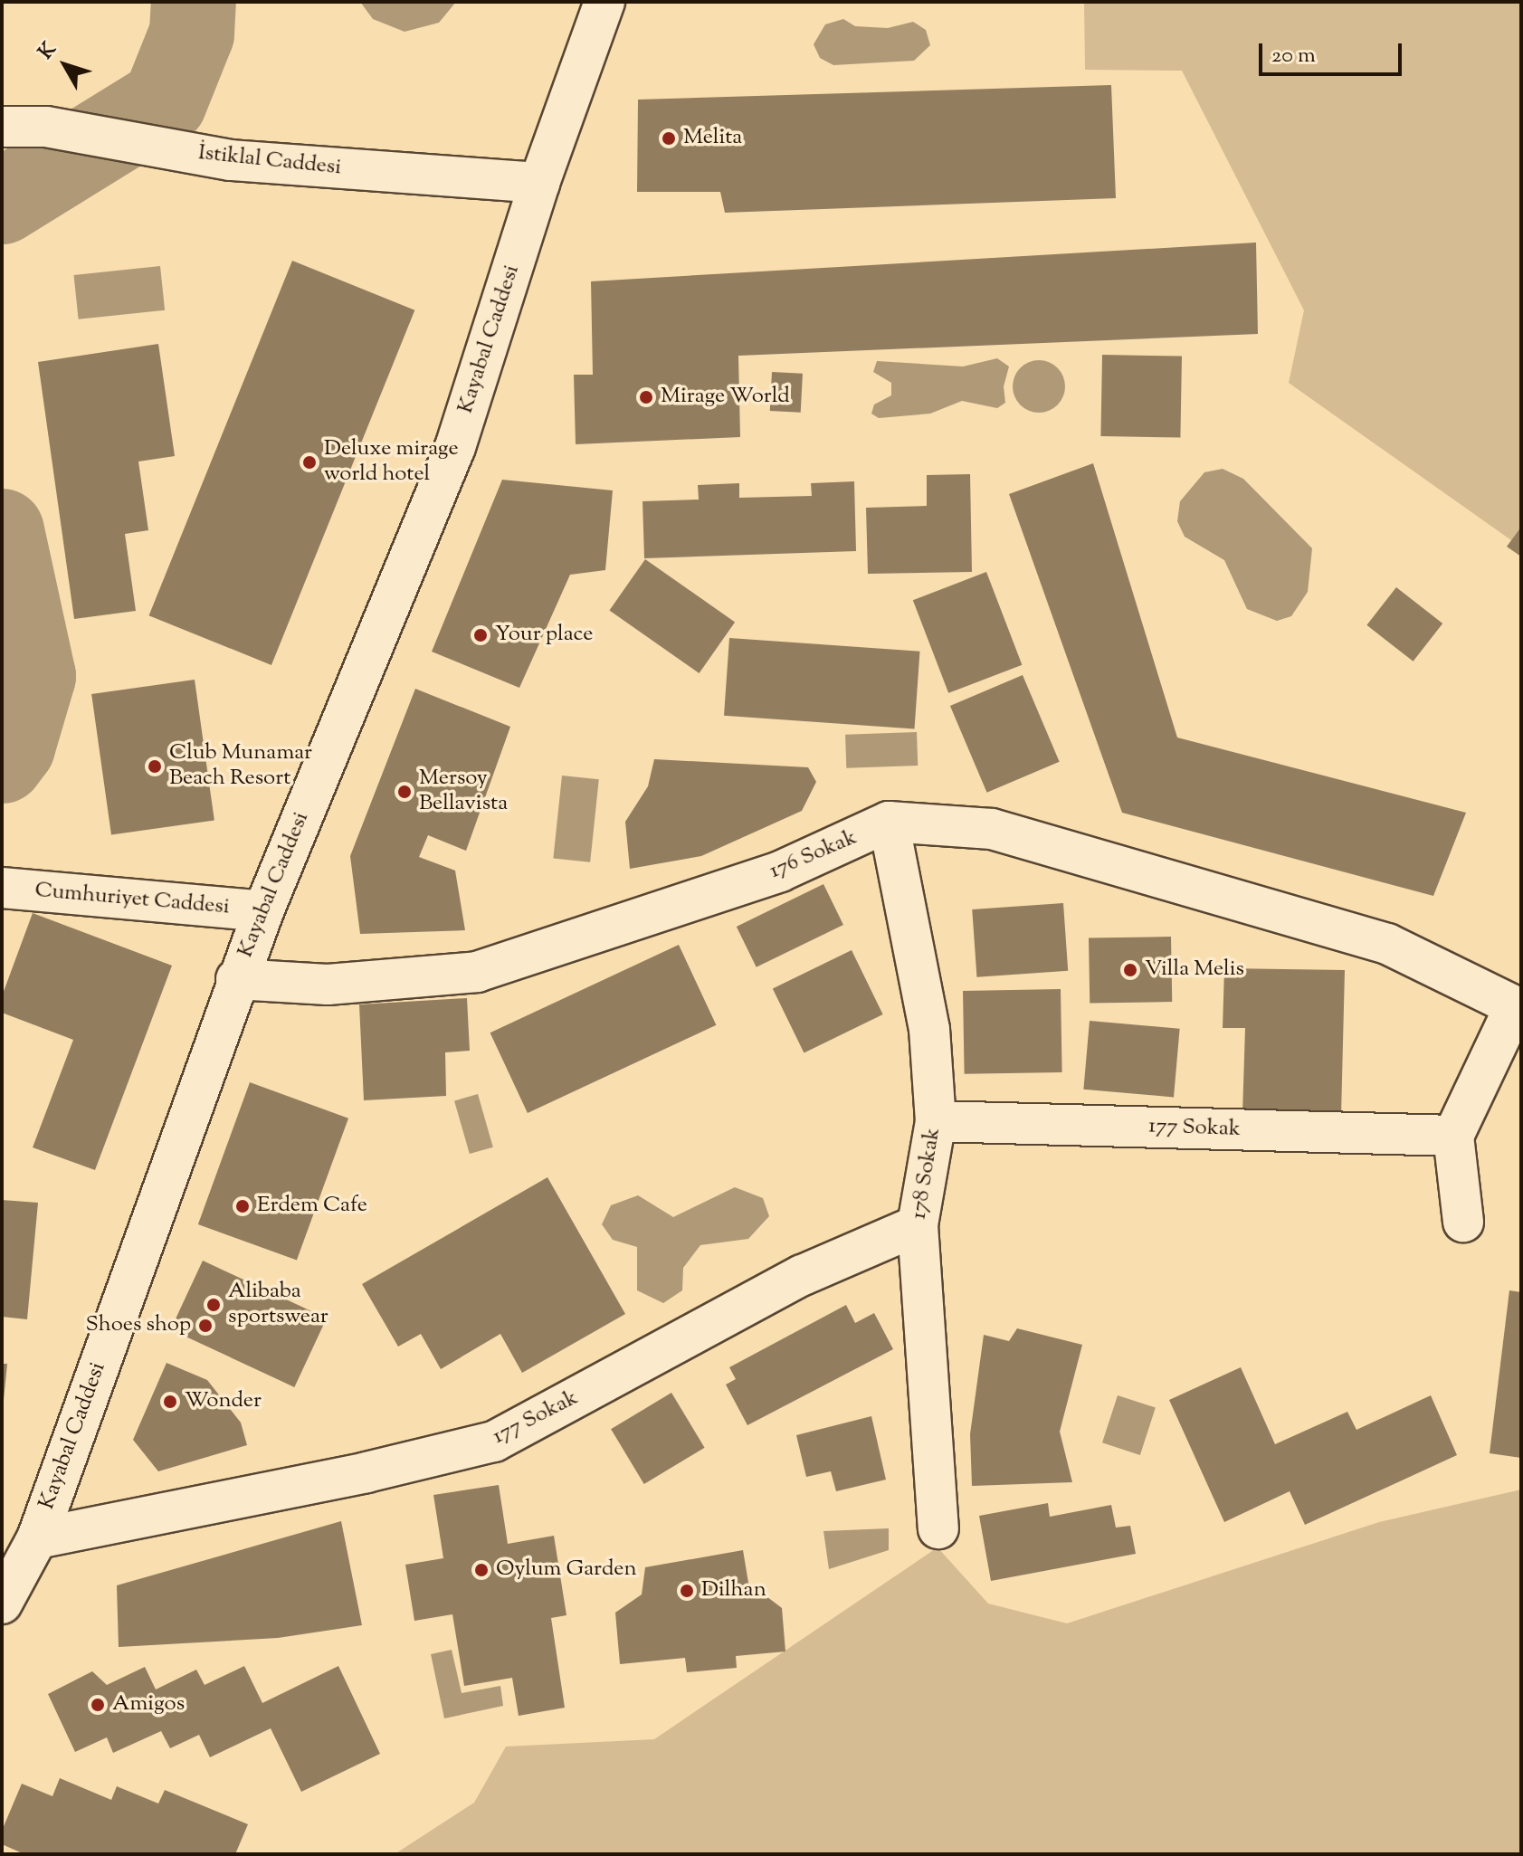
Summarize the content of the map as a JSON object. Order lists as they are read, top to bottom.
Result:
{
  "streets": {
    "street": [
      "İstiklal Caddesi",
      "Kayabal Caddesi",
      "176 Sokak",
      "Cumhuriyet Caddesi",
      "177 Sokak",
      "178 Sokak"
    ]
  },
  "crossings": [
    ["İstiklal Caddesi", "Kayabal Caddesi"],
    ["Kayabal Caddesi", "176 Sokak"],
    ["Kayabal Caddesi", "Cumhuriyet Caddesi"],
    ["Kayabal Caddesi", "177 Sokak"],
    ["176 Sokak", "178 Sokak"],
    ["177 Sokak", "178 Sokak"]
  ],
  "places": [
    "Melita",
    "Mirage World",
    "Deluxe mirage world hotel",
    "Your place",
    "Club Munamar Beach Resort",
    "Mersoy Bellavista",
    "Villa Melis",
    "Erdem Cafe",
    "Alibaba sportswear",
    "Shoes shop",
    "Wonder",
    "Oylum Garden",
    "Dilhan",
    "Amigos"
  ],
  "scale_bar": "20 m",
  "north": "top left"
}
